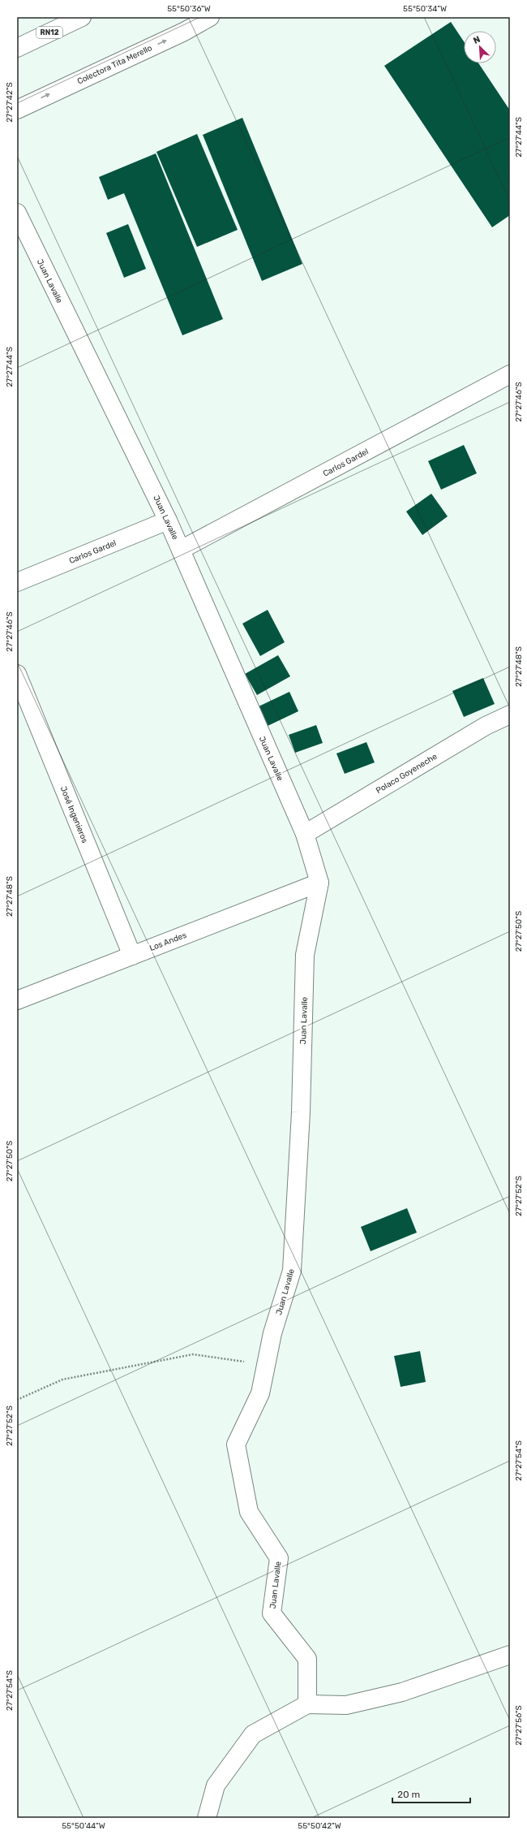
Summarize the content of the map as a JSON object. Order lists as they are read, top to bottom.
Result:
{
  "streets": {
    "main road": [
      "RN12",
      "Colectora Tita Merello",
      "Juan Lavalle",
      "Carlos Gardel",
      "Polaco Goyeneche",
      "José Ingenieros",
      "Los Andes"
    ]
  },
  "crossings": [
    ["Juan Lavalle", "Carlos Gardel"],
    ["Juan Lavalle", "Polaco Goyeneche"],
    ["Juan Lavalle", "Los Andes"],
    ["José Ingenieros", "Los Andes"]
  ],
  "scale_bar": "20 m",
  "north": "top left",
  "coordinates": [
    "55°50'36\"W",
    "55°50'34\"W",
    "27°27'42\"S",
    "27°27'44\"S",
    "27°27'46\"S",
    "27°27'48\"S",
    "27°27'50\"S",
    "27°27'52\"S",
    "27°27'54\"S",
    "27°27'56\"S",
    "55°50'44\"W",
    "55°50'42\"W"
  ]
}
